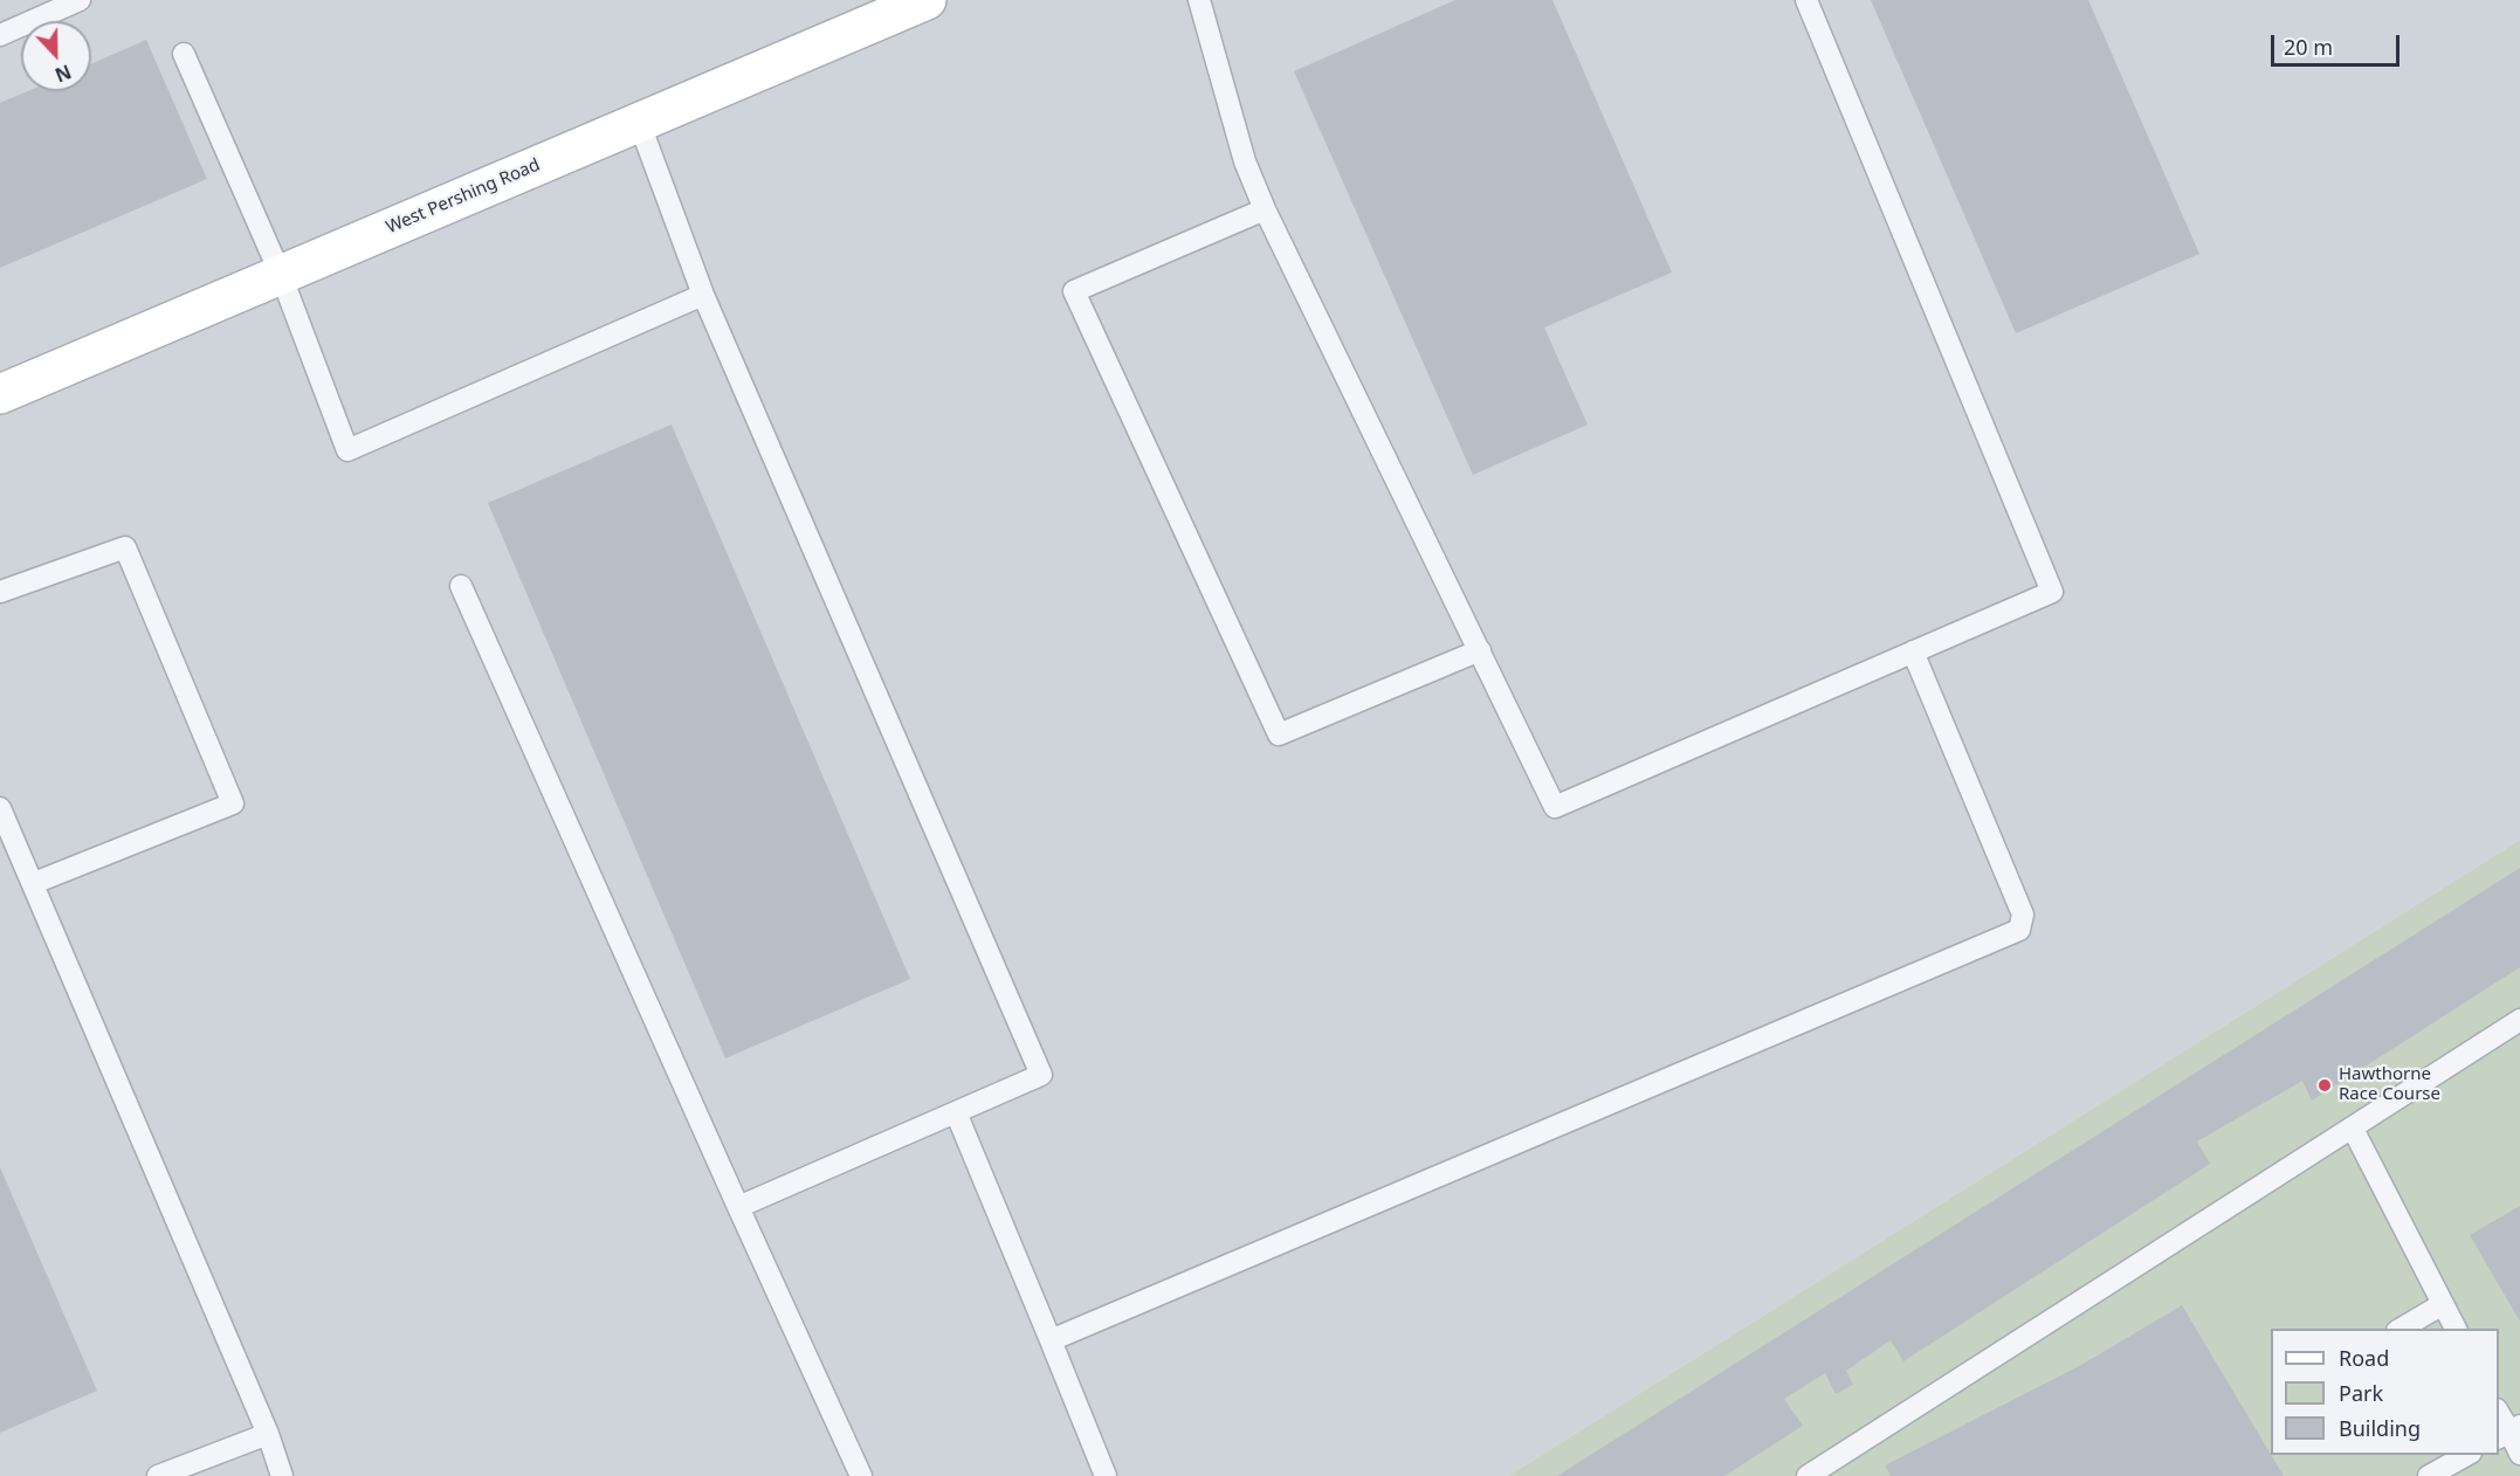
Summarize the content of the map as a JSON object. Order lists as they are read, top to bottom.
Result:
{
  "streets": {
    "main road": ["West Pershing Road"]
  },
  "places": ["Hawthorne Race Course"],
  "legend": ["Road", "Park", "Building"],
  "scale_bar": "20 m",
  "north": "bottom"
}
